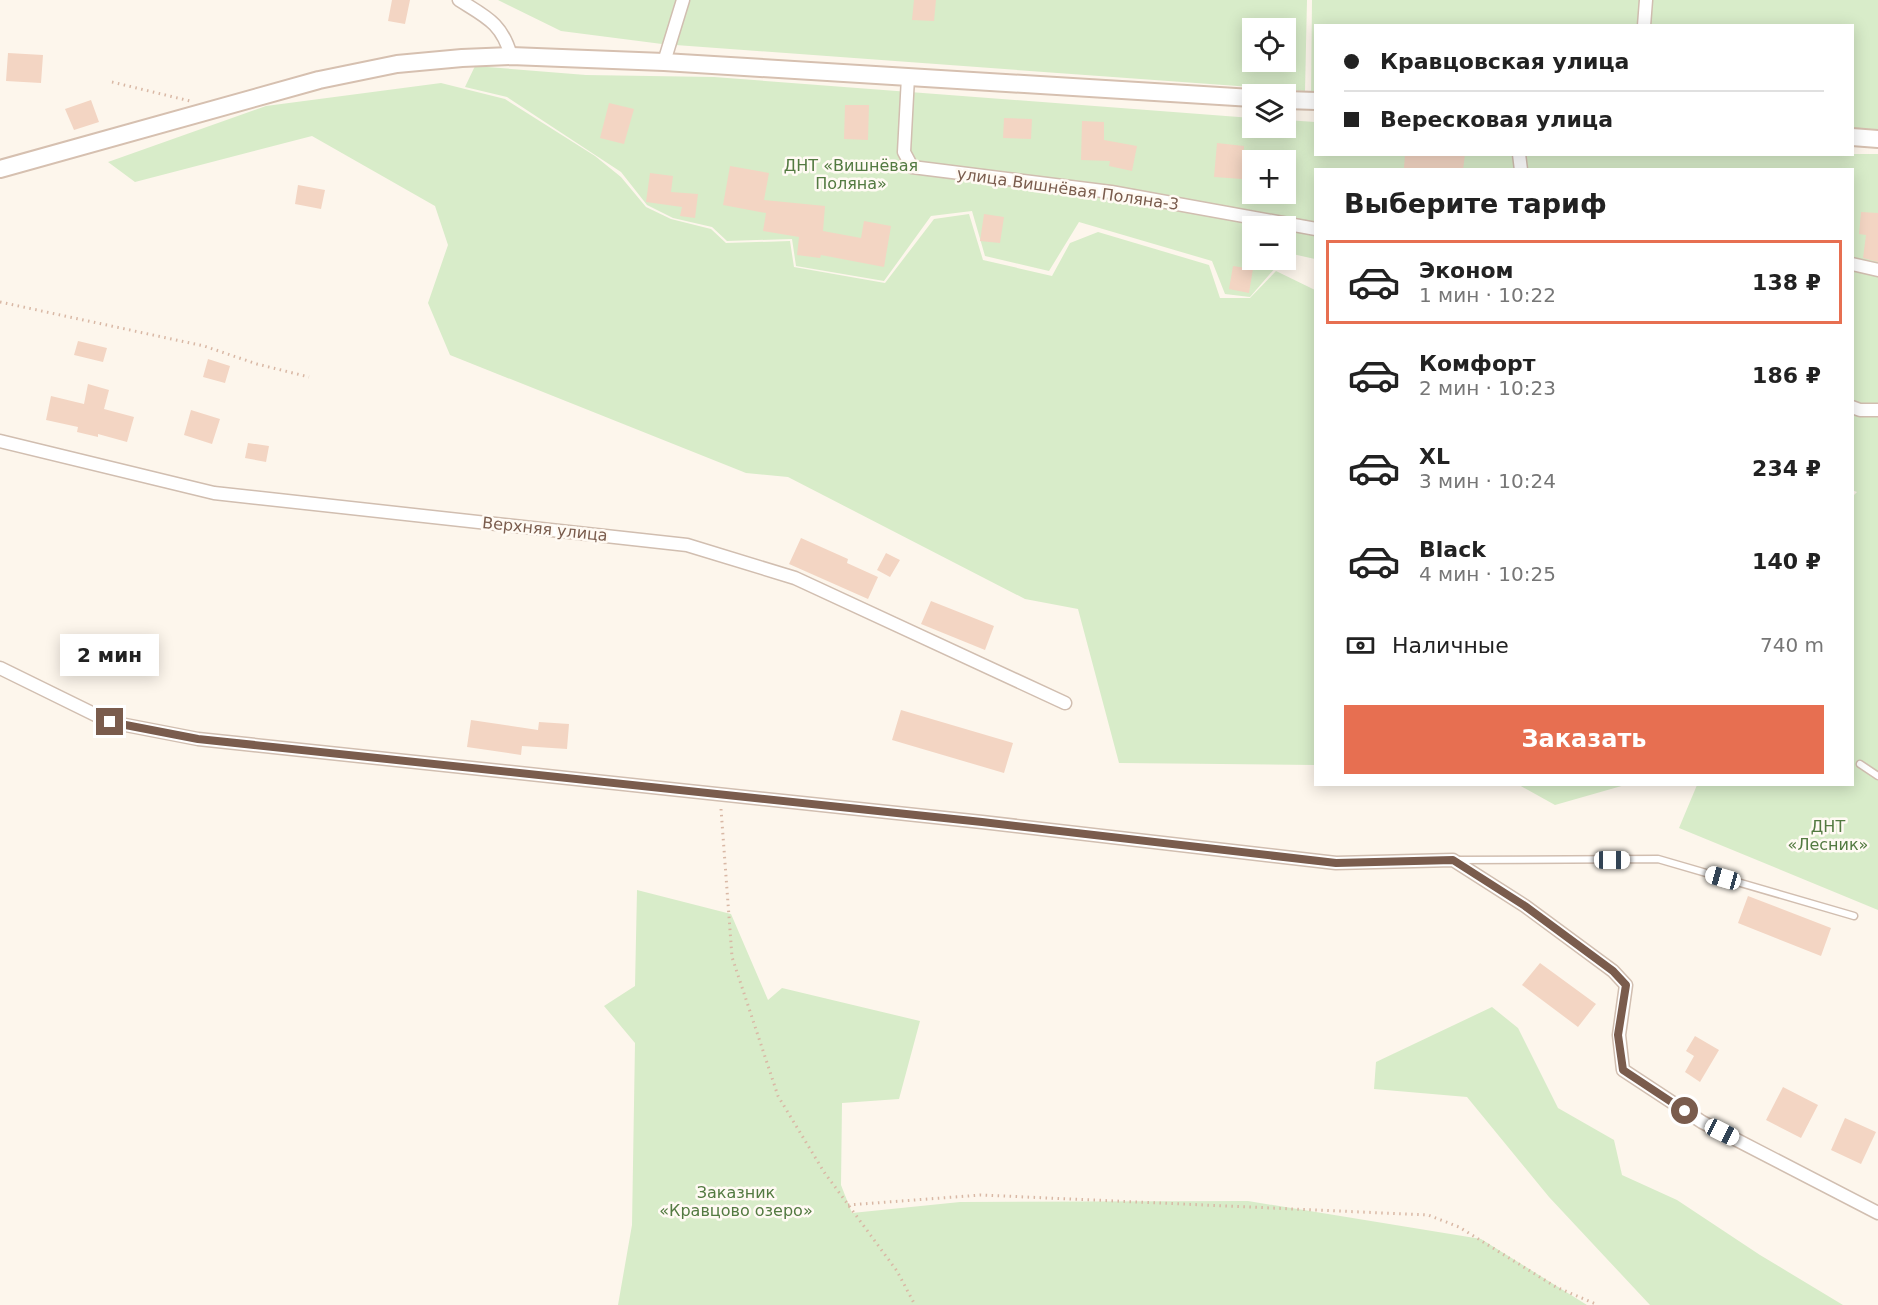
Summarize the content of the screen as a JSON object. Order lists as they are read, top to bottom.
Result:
{
  "streets": {
    "street": ["улица Вишнёвая Поляна-3", "Верхняя улица"]
  },
  "parks": ["ДНТ «Вишнёвая Поляна»", "ДНТ «Лесник»", "Заказник «Кравцово озеро»"],
  "page": {
    "map_buttons": ["+", "−"],
    "banner": ["Кравцовская улица", "Вересковая улица"],
    "heading": "Выберите тариф",
    "list": [
      {
        "name": "Эконом",
        "note": "1 мин · 10:22",
        "value": "138 ₽"
      },
      {
        "name": "Комфорт",
        "note": "2 мин · 10:23",
        "value": "186 ₽"
      },
      {
        "name": "XL",
        "note": "3 мин · 10:24",
        "value": "234 ₽"
      },
      {
        "name": "Black",
        "note": "4 мин · 10:25",
        "value": "140 ₽"
      }
    ],
    "pay": ["Наличные", "740 m"],
    "bubble": "2 мин",
    "buttons": "Заказать"
  }
}
